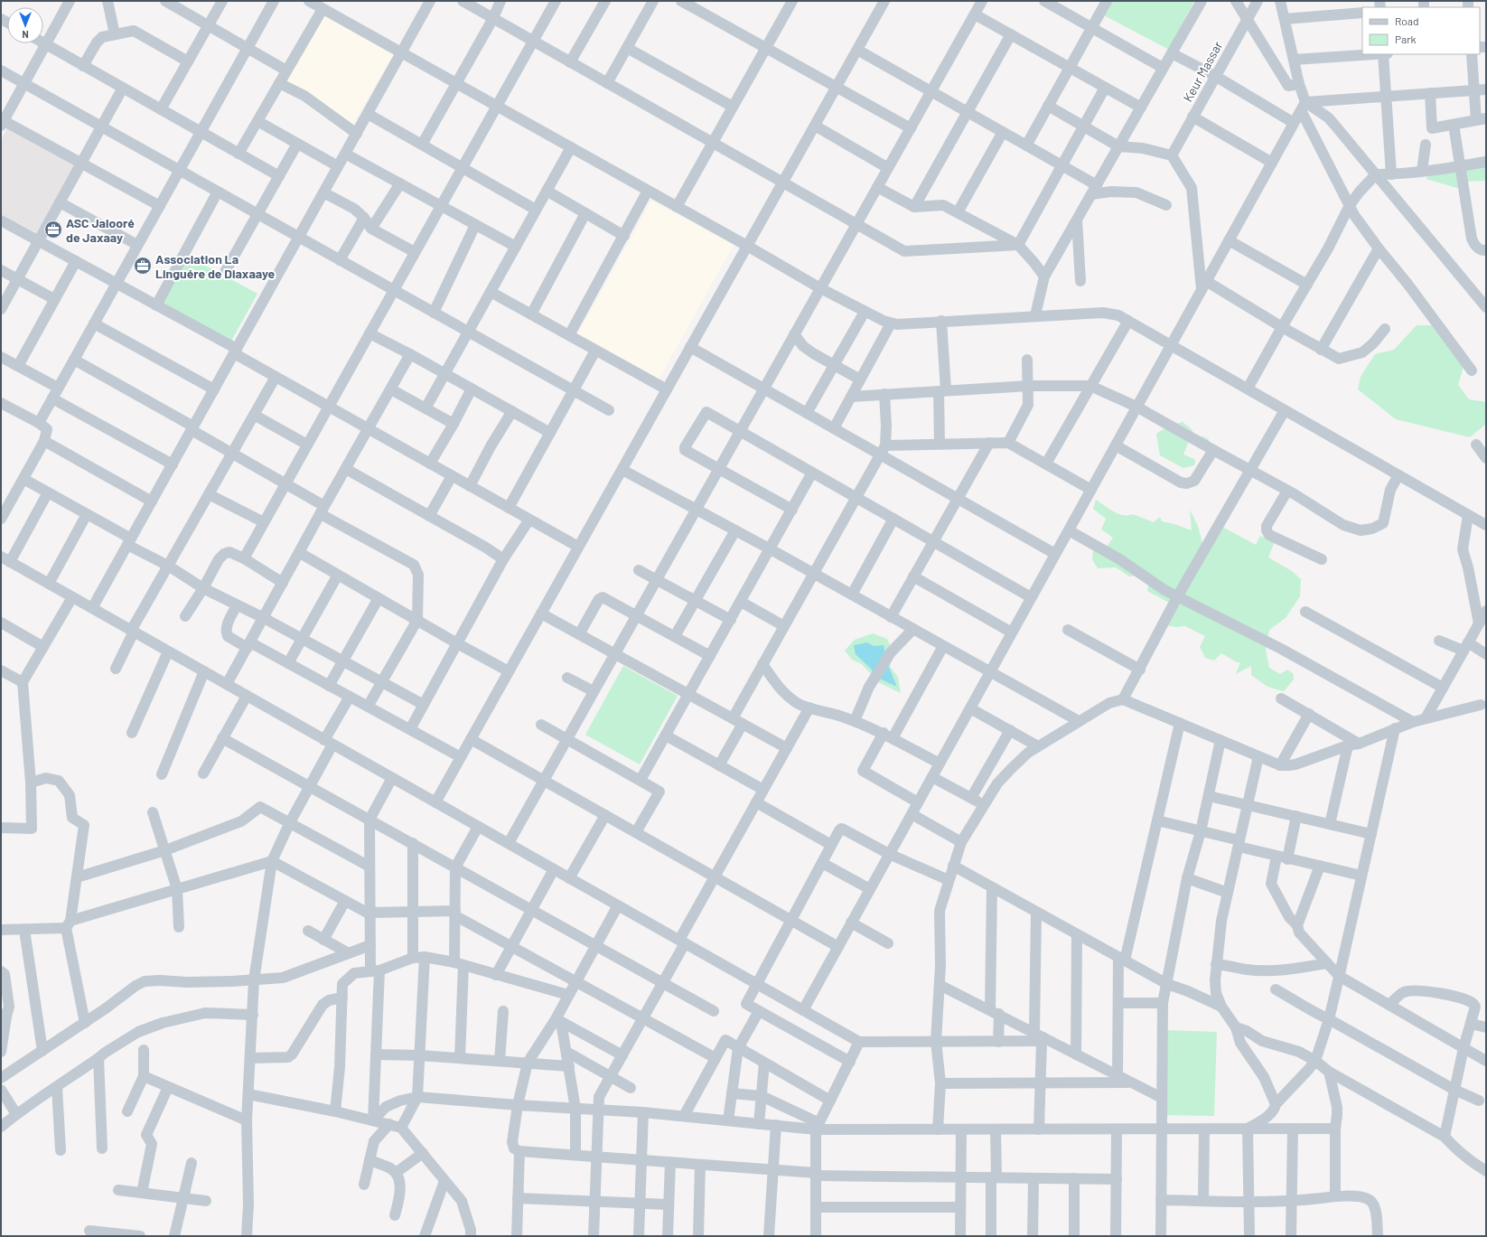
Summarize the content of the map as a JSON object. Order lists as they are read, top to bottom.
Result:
{
  "streets": {
    "street": ["Keur Massar"]
  },
  "places": {
    "office": ["ASC Jalooré de Jaxaay", "Association La Linguére de Diaxaaye"]
  },
  "legend": ["Road", "Park"],
  "north": "bottom"
}
